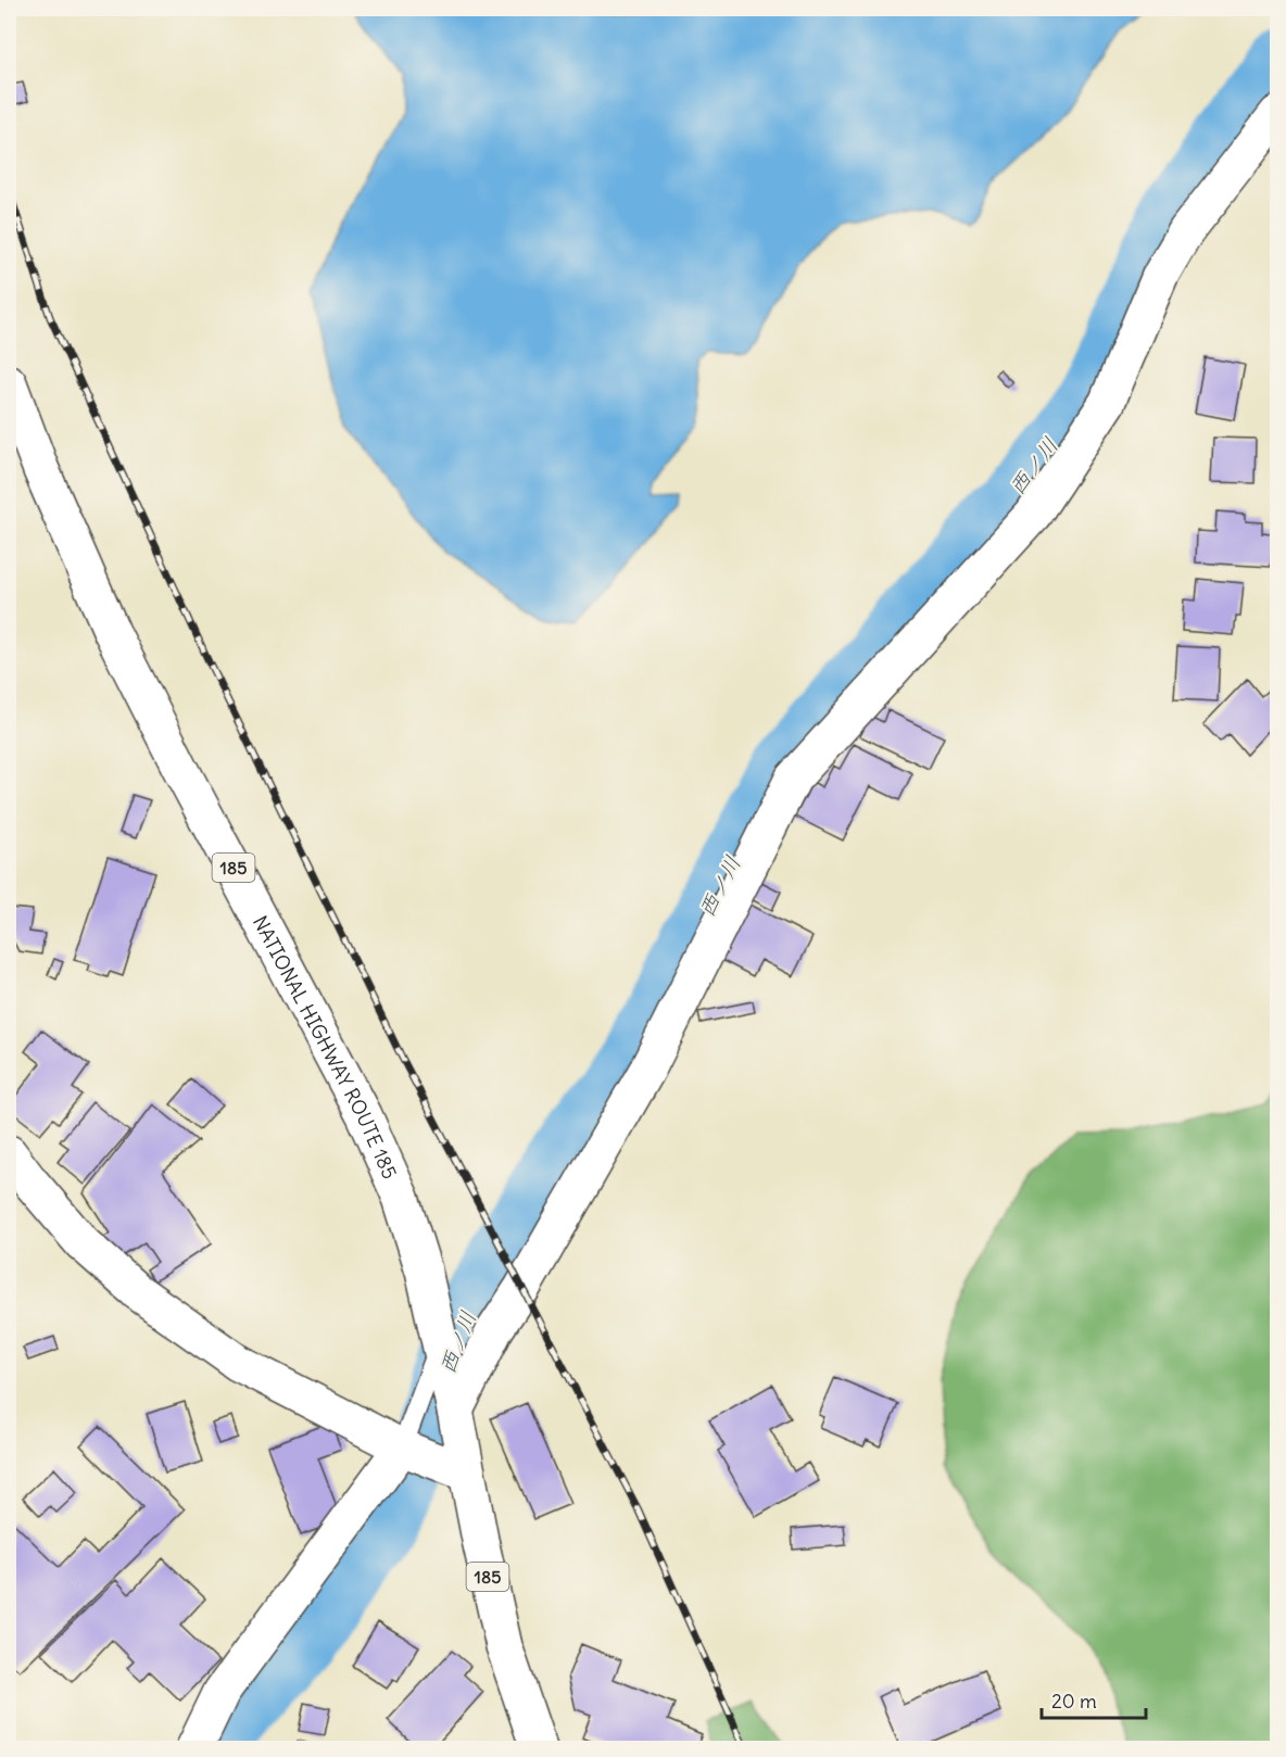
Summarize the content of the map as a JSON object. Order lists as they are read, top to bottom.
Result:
{
  "streets": {
    "main road": ["185", "NATIONAL HIGHWAY ROUTE 185"]
  },
  "water": ["西ノ川"],
  "scale_bar": "20 m"
}
